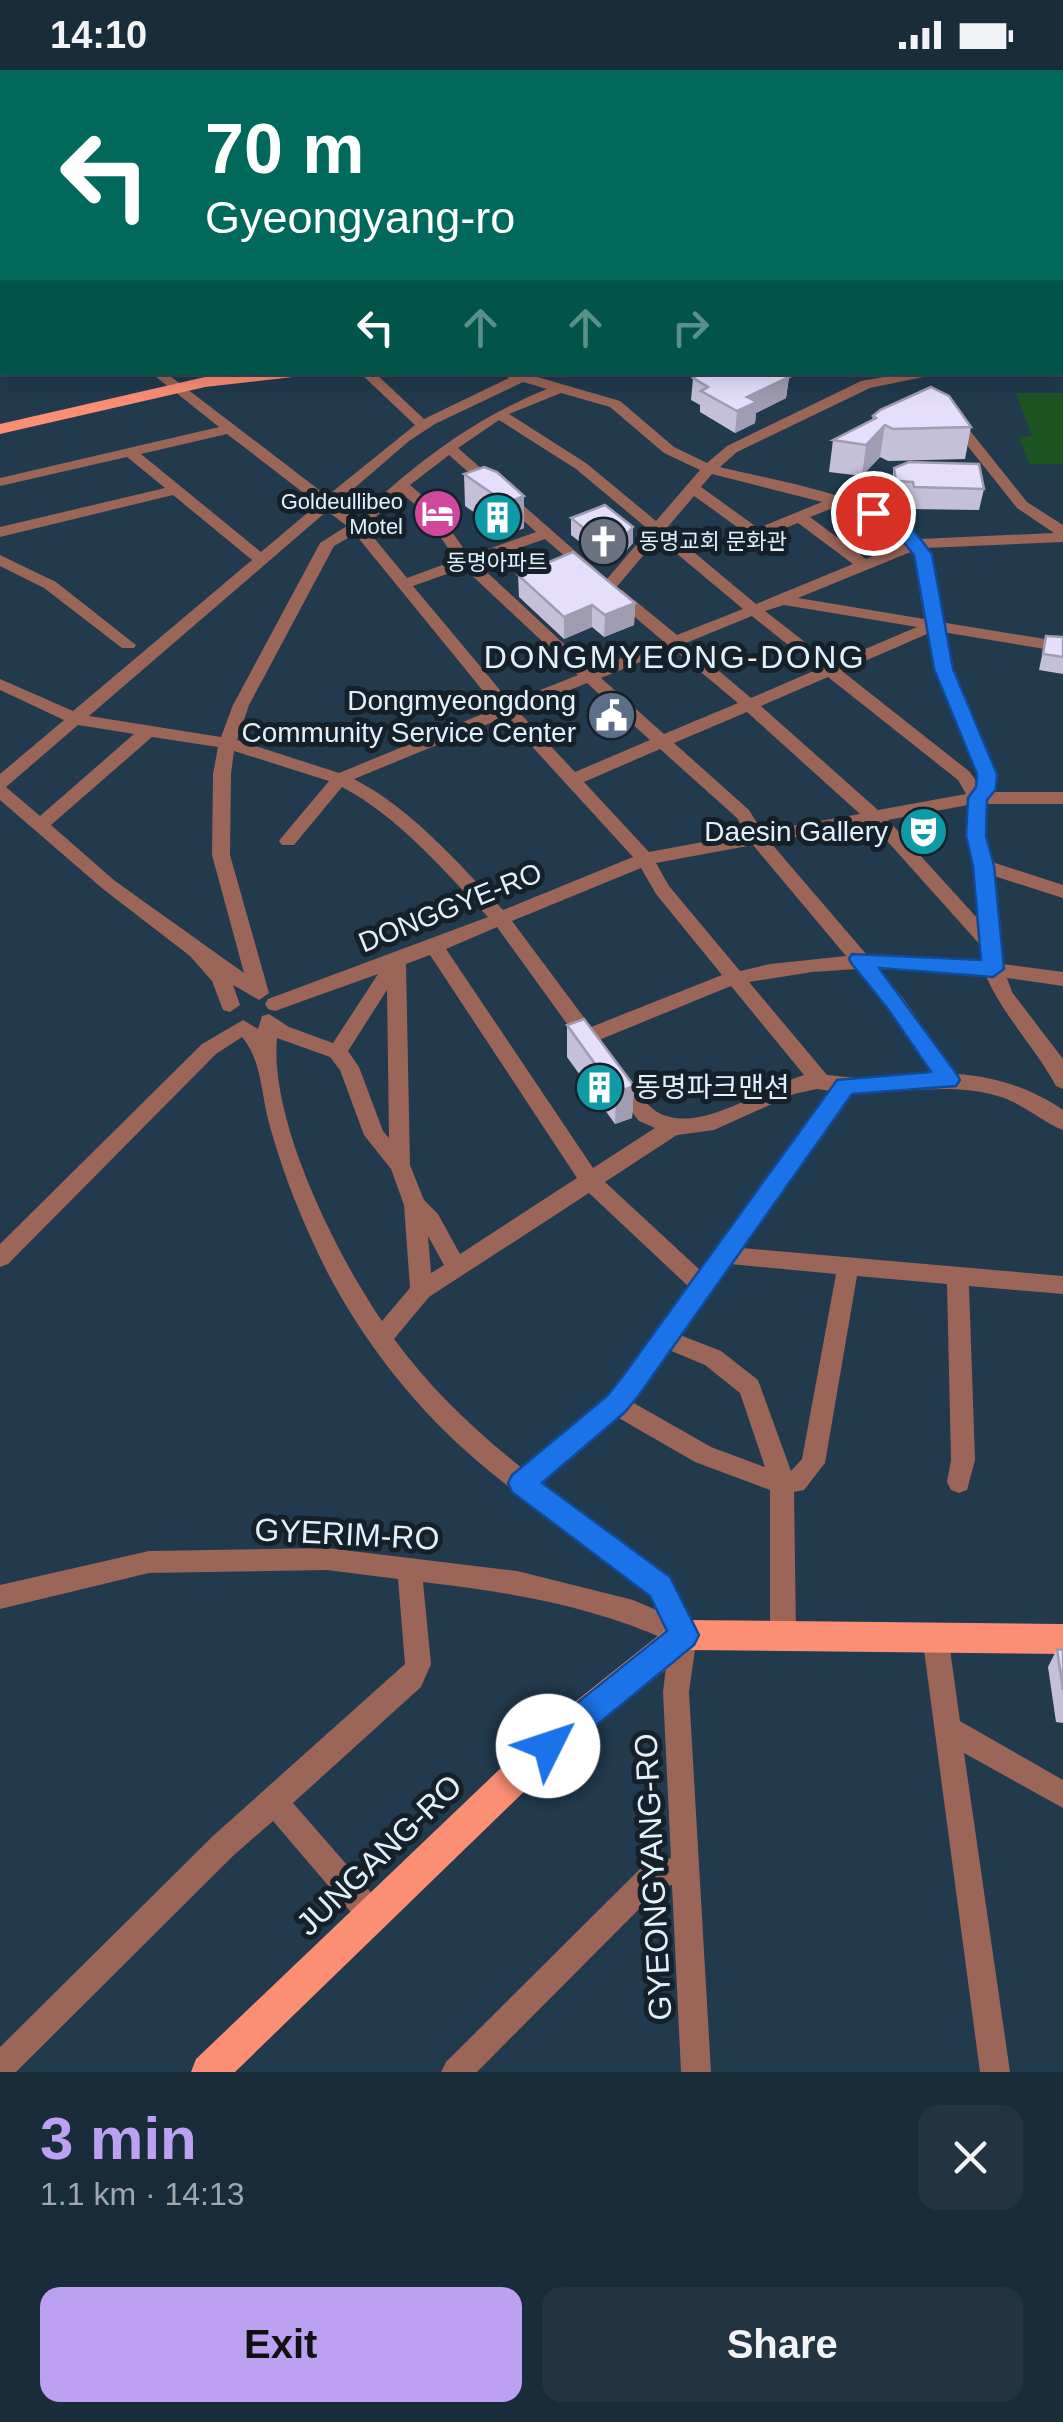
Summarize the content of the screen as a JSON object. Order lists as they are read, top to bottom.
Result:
{
  "streets": {
    "main road": ["JUNGANG-RO"],
    "street": ["DONGGYE-RO", "GYERIM-RO", "GYEONGYANG-RO"]
  },
  "crossings": [
    ["GYERIM-RO", "JUNGANG-RO"],
    ["GYERIM-RO", "GYEONGYANG-RO"],
    ["JUNGANG-RO", "GYEONGYANG-RO"]
  ],
  "districts": ["DONGMYEONG-DONG"],
  "places": {
    "hotel": ["Goldeullibeo Motel"],
    "building": ["동명아파트", "동명파크맨션"],
    "church": ["동명교회 문화관"],
    "public building": ["Dongmyeongdong Community Service Center"],
    "theatre": ["Daesin Gallery"]
  },
  "page": {
    "status": "14:10",
    "turn": ["70 m", "Gyeongyang-ro"],
    "heading": ["3 min", "1.1 km · 14:13"],
    "buttons": ["Exit", "Share"]
  }
}
